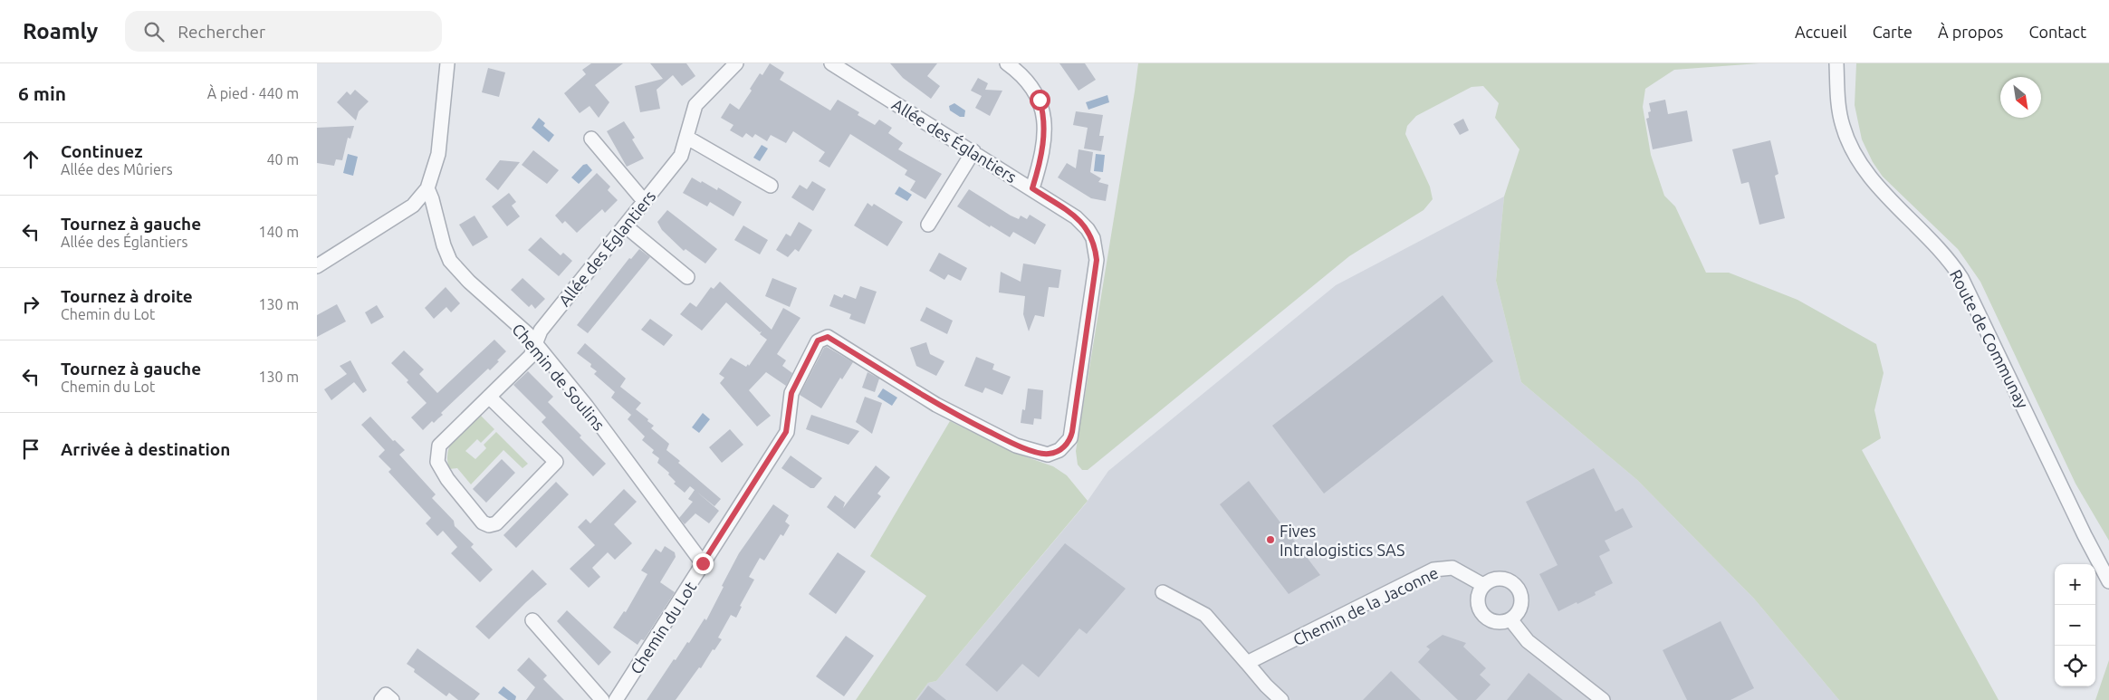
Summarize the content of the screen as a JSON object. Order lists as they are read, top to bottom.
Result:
{
  "streets": {
    "street": [
      "Allée des Églantiers",
      "Route de Communay",
      "Chemin de Soulins",
      "Chemin de la Jaconne",
      "Chemin du Lot"
    ]
  },
  "crossings": [
    ["Allée des Églantiers", "Chemin de Soulins"],
    ["Allée des Églantiers", "Chemin du Lot"],
    ["Chemin de Soulins", "Chemin du Lot"]
  ],
  "places": ["Fives Intralogistics SAS"],
  "north": "bottom right",
  "page": {
    "header": "Roamly",
    "search": "Rechercher",
    "nav": [
      "Accueil",
      "Carte",
      "À propos",
      "Contact"
    ],
    "heading": ["6 min", "À pied · 440 m"],
    "list": [
      ["Continuez", "Allée des Mûriers", "40 m"],
      ["Tournez à gauche", "Allée des Églantiers", "140 m"],
      ["Tournez à droite", "Chemin du Lot", "130 m"],
      ["Tournez à gauche", "Chemin du Lot", "130 m"],
      "Arrivée à destination"
    ],
    "map_buttons": ["+", "−"]
  }
}
